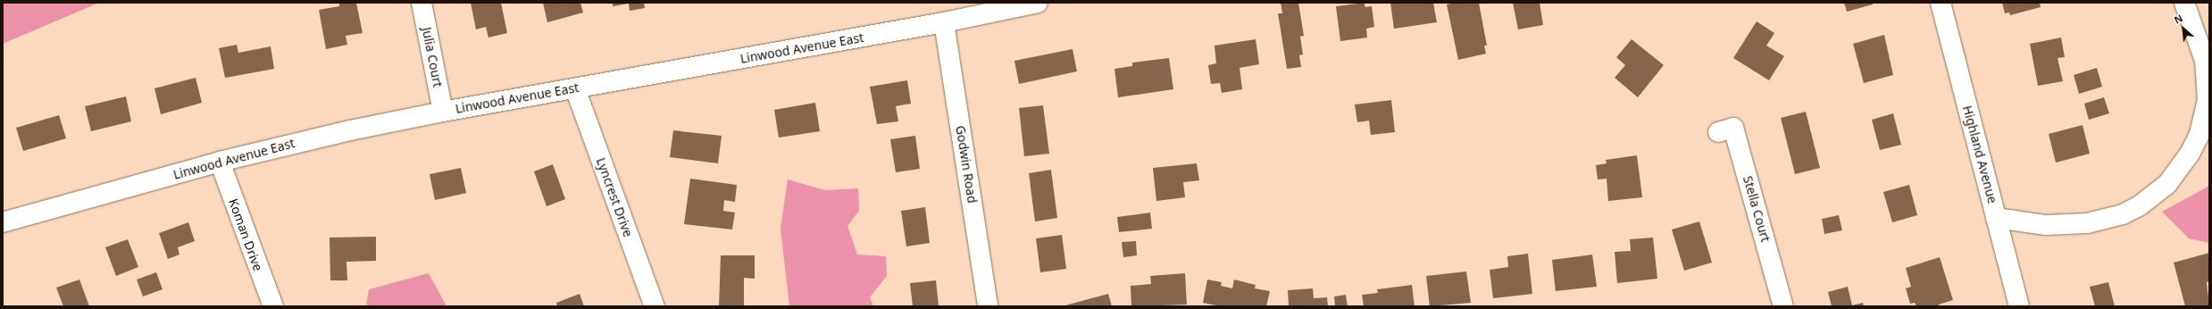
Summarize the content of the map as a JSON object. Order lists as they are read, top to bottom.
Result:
{
  "streets": {
    "main road": [
      "Linwood Avenue East",
      "Julia Court",
      "Highland Avenue",
      "Godwin Road",
      "Lyncrest Drive",
      "Stella Court",
      "Koman Drive"
    ]
  },
  "crossings": [
    ["Linwood Avenue East", "Julia Court"],
    ["Linwood Avenue East", "Godwin Road"],
    ["Linwood Avenue East", "Lyncrest Drive"],
    ["Linwood Avenue East", "Koman Drive"]
  ],
  "north": "top left"
}
